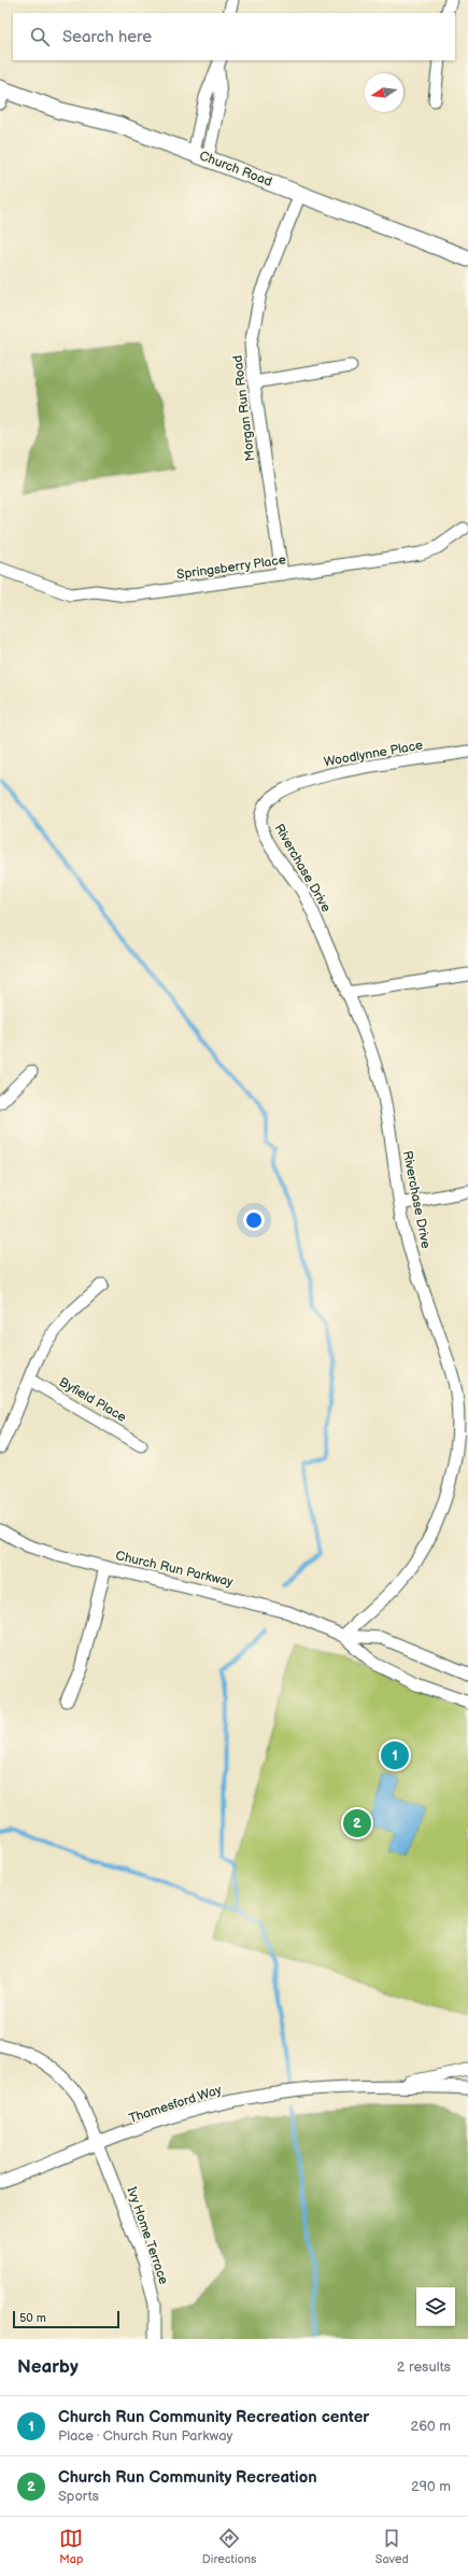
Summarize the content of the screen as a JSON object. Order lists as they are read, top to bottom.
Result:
{
  "streets": {
    "main road": ["Church Road"],
    "street": [
      "Morgan Run Road",
      "Springsberry Place",
      "Woodlynne Place",
      "Riverchase Drive",
      "Byfield Place",
      "Church Run Parkway",
      "Thamesford Way",
      "Ivy Home Terrace"
    ]
  },
  "crossings": [
    ["Church Road", "Morgan Run Road"],
    ["Morgan Run Road", "Springsberry Place"],
    ["Woodlynne Place", "Riverchase Drive"],
    ["Riverchase Drive", "Church Run Parkway"],
    ["Thamesford Way", "Ivy Home Terrace"]
  ],
  "scale_bar": "50 m",
  "north": "left",
  "page": {
    "search": "Search here",
    "pins": ["1", "2"],
    "scale": "50 m",
    "heading": ["Nearby", "2 results"],
    "list": [
      {
        "mark": "1",
        "name": "Church Run Community Recreation center",
        "note": "Place · Church Run Parkway",
        "value": "260 m"
      },
      {
        "mark": "2",
        "name": "Church Run Community Recreation",
        "note": "Sports",
        "value": "290 m"
      }
    ],
    "nav": ["Map", "Directions", "Saved"]
  }
}
